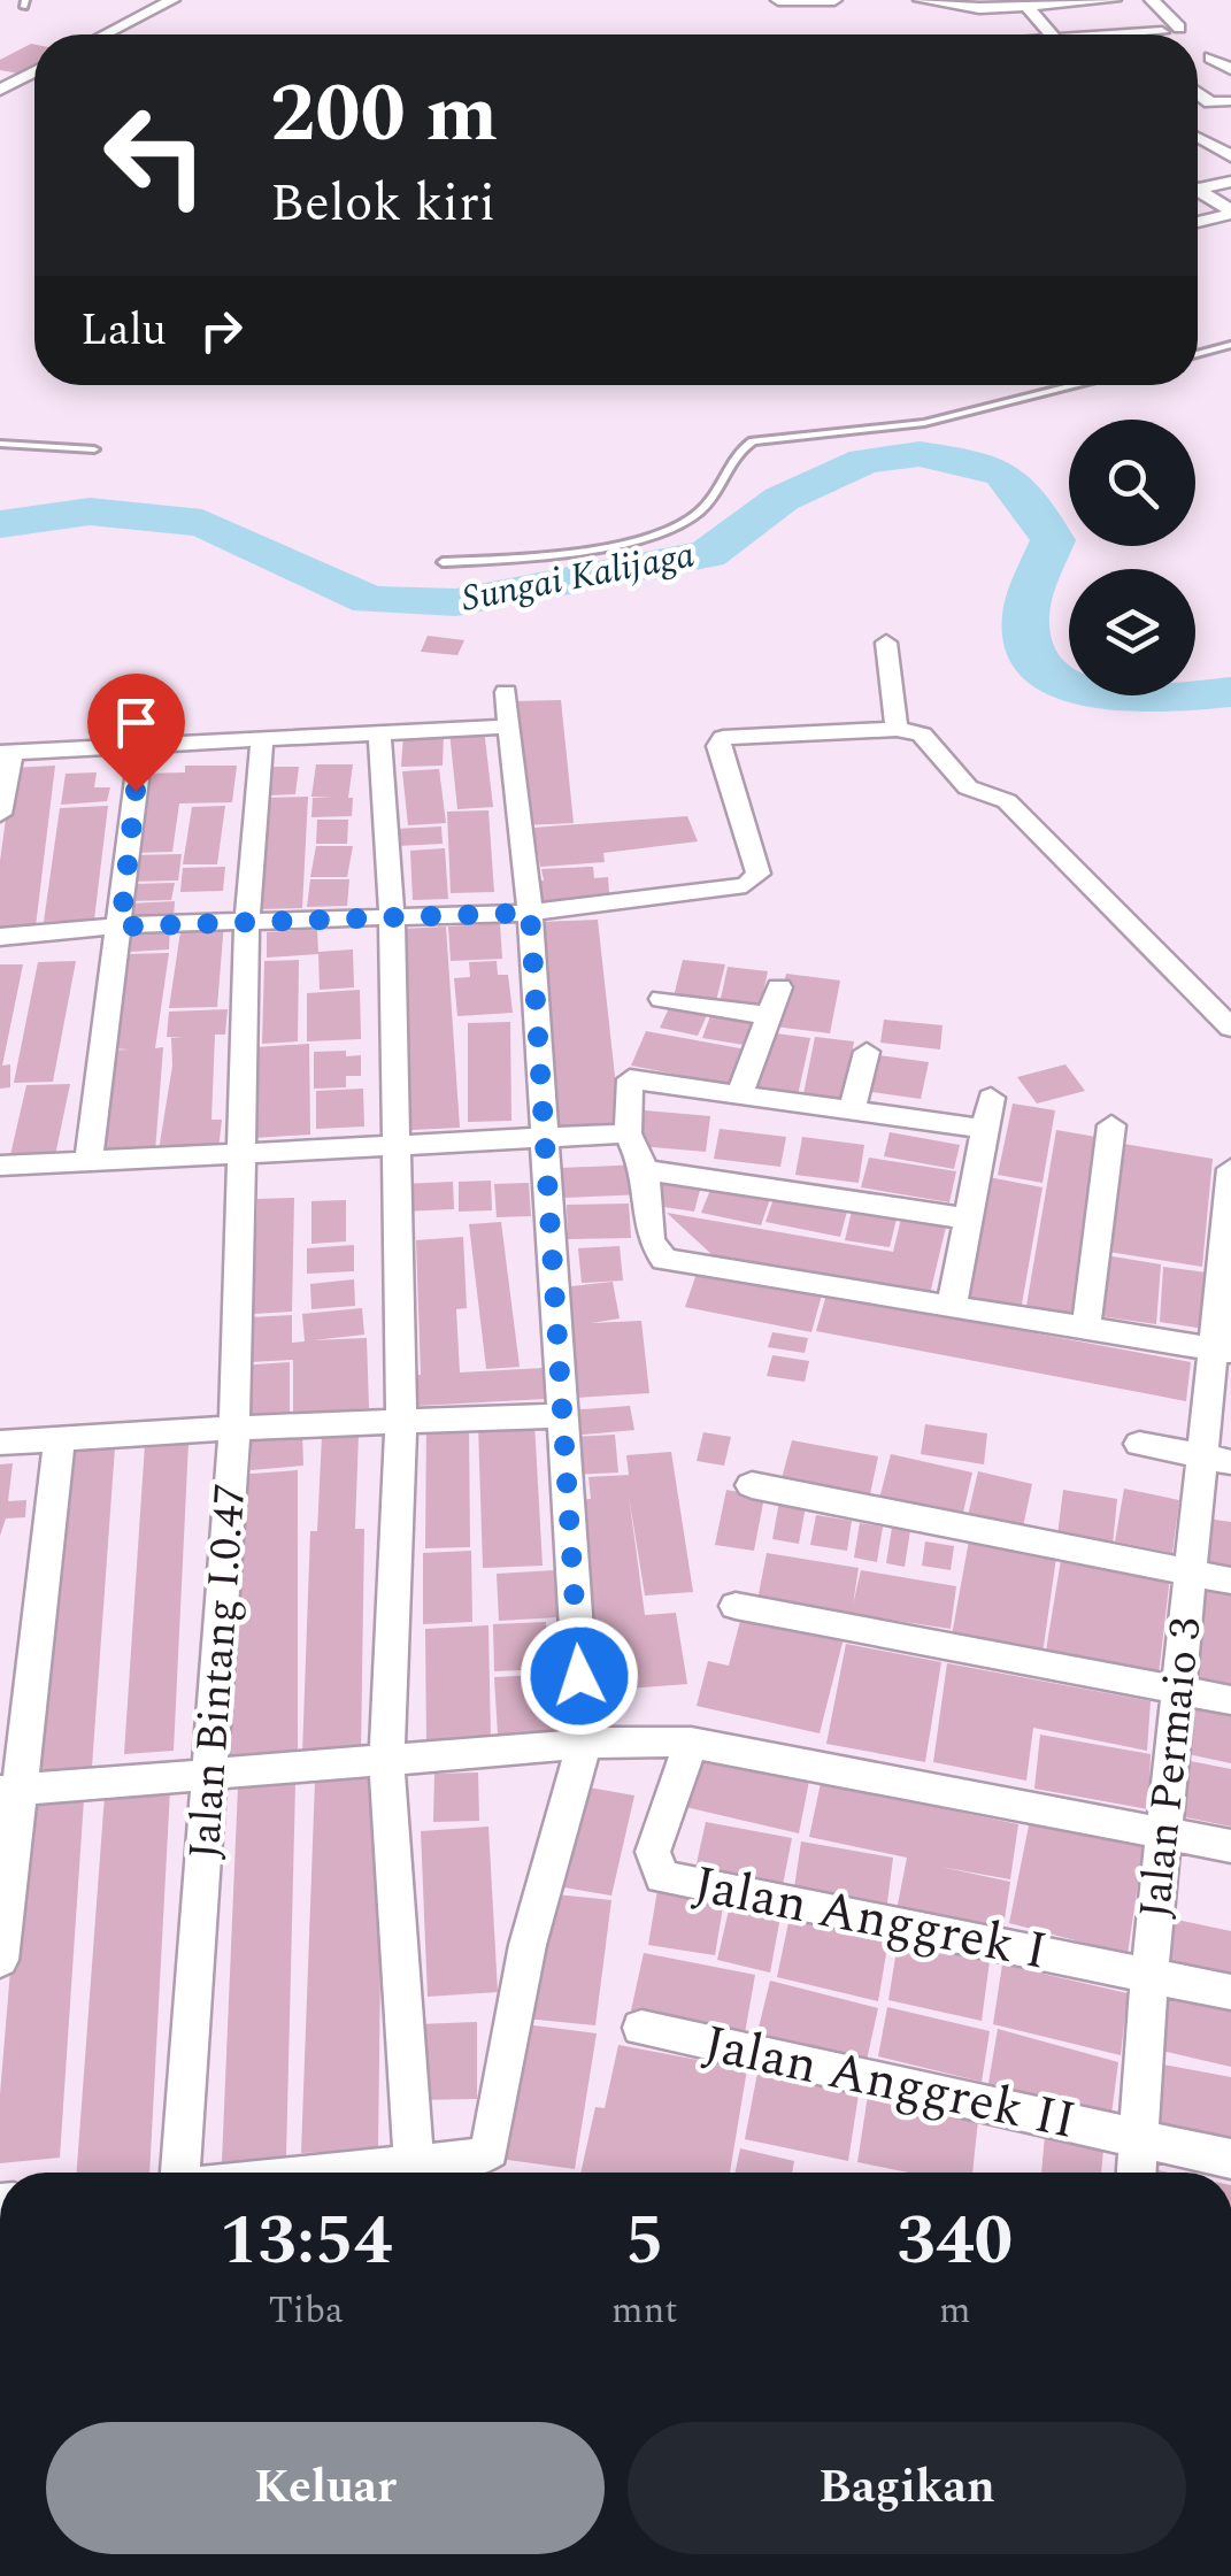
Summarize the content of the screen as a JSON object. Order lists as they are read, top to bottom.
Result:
{
  "streets": {
    "street": [
      "Jalan Bintang I.0.47",
      "Jalan Permaio 3",
      "Jalan Anggrek I",
      "Jalan Anggrek II"
    ]
  },
  "crossings": [
    ["Jalan Permaio 3", "Jalan Anggrek I"],
    ["Jalan Permaio 3", "Jalan Anggrek II"]
  ],
  "water": ["Sungai Kalijaga"],
  "page": {
    "turn": ["200 m", "Belok kiri"],
    "then": "Lalu",
    "eta": [
      "13:54",
      "Tiba",
      "5",
      "mnt",
      "340",
      "m"
    ],
    "buttons": ["Keluar", "Bagikan"]
  }
}
